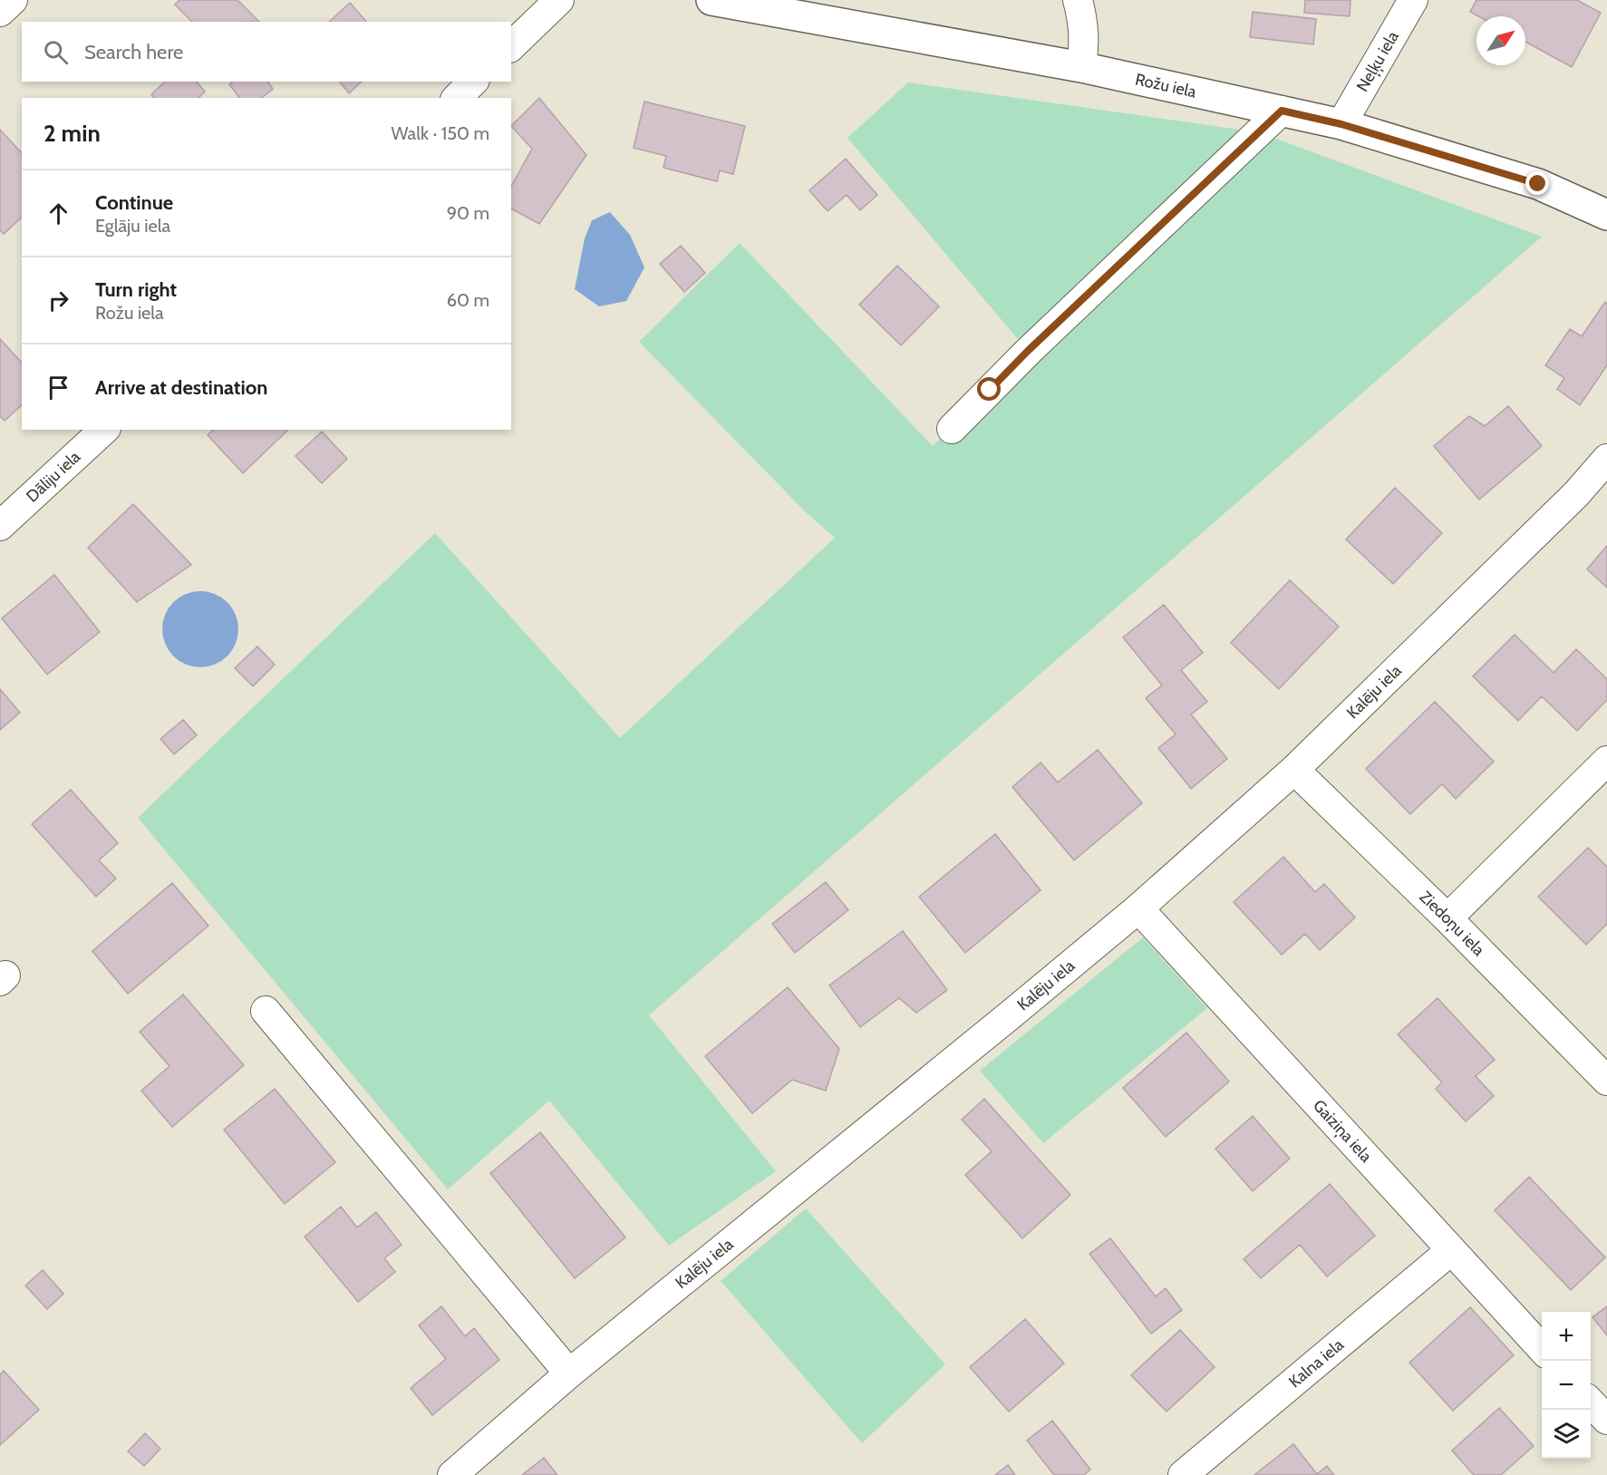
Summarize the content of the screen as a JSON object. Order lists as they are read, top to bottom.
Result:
{
  "streets": {
    "street": [
      "Neļķu iela",
      "Rožu iela",
      "Dāliju iela",
      "Kalēju iela",
      "Ziedoņu iela",
      "Gaiziņa iela",
      "Kalna iela"
    ]
  },
  "crossings": [
    ["Neļķu iela", "Rožu iela"],
    ["Kalēju iela", "Ziedoņu iela"],
    ["Kalēju iela", "Gaiziņa iela"],
    ["Gaiziņa iela", "Kalna iela"]
  ],
  "north": "top right",
  "page": {
    "search": "Search here",
    "heading": ["2 min", "Walk · 150 m"],
    "list": [
      ["Continue", "Eglāju iela", "90 m"],
      ["Turn right", "Rožu iela", "60 m"],
      "Arrive at destination"
    ],
    "map_buttons": ["+", "−"]
  }
}
